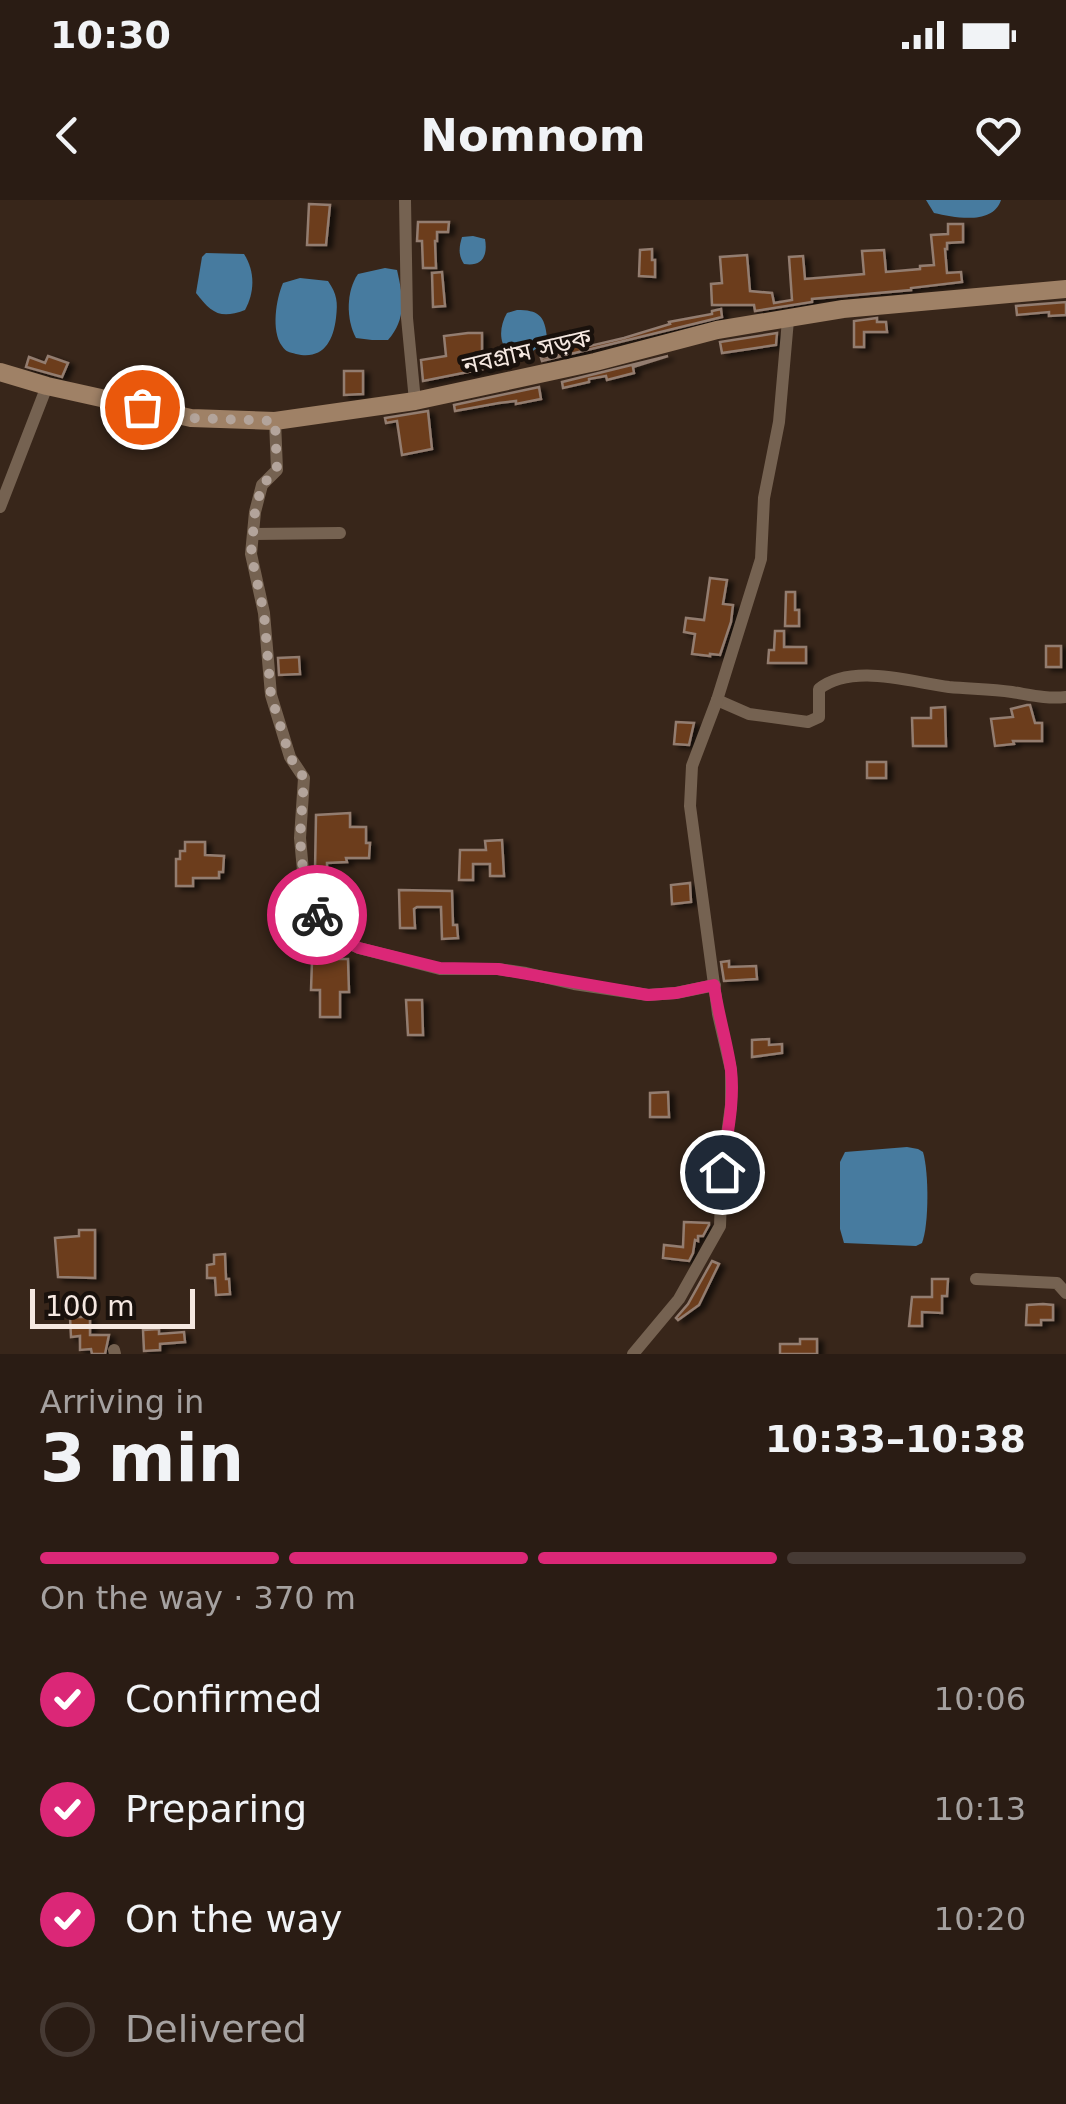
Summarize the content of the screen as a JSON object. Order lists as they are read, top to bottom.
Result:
{
  "streets": {
    "main road": ["নবগ্রাম সড়ক"]
  },
  "scale_bar": "100 m",
  "page": {
    "status": "10:30",
    "header": "Nomnom",
    "scale": "100 m",
    "heading": ["3 min", "Arriving in", "10:33–10:38"],
    "bar": "On the way · 370 m",
    "list": [
      ["Confirmed", "10:06"],
      ["Preparing", "10:13"],
      ["On the way", "10:20"],
      "Delivered"
    ]
  }
}
